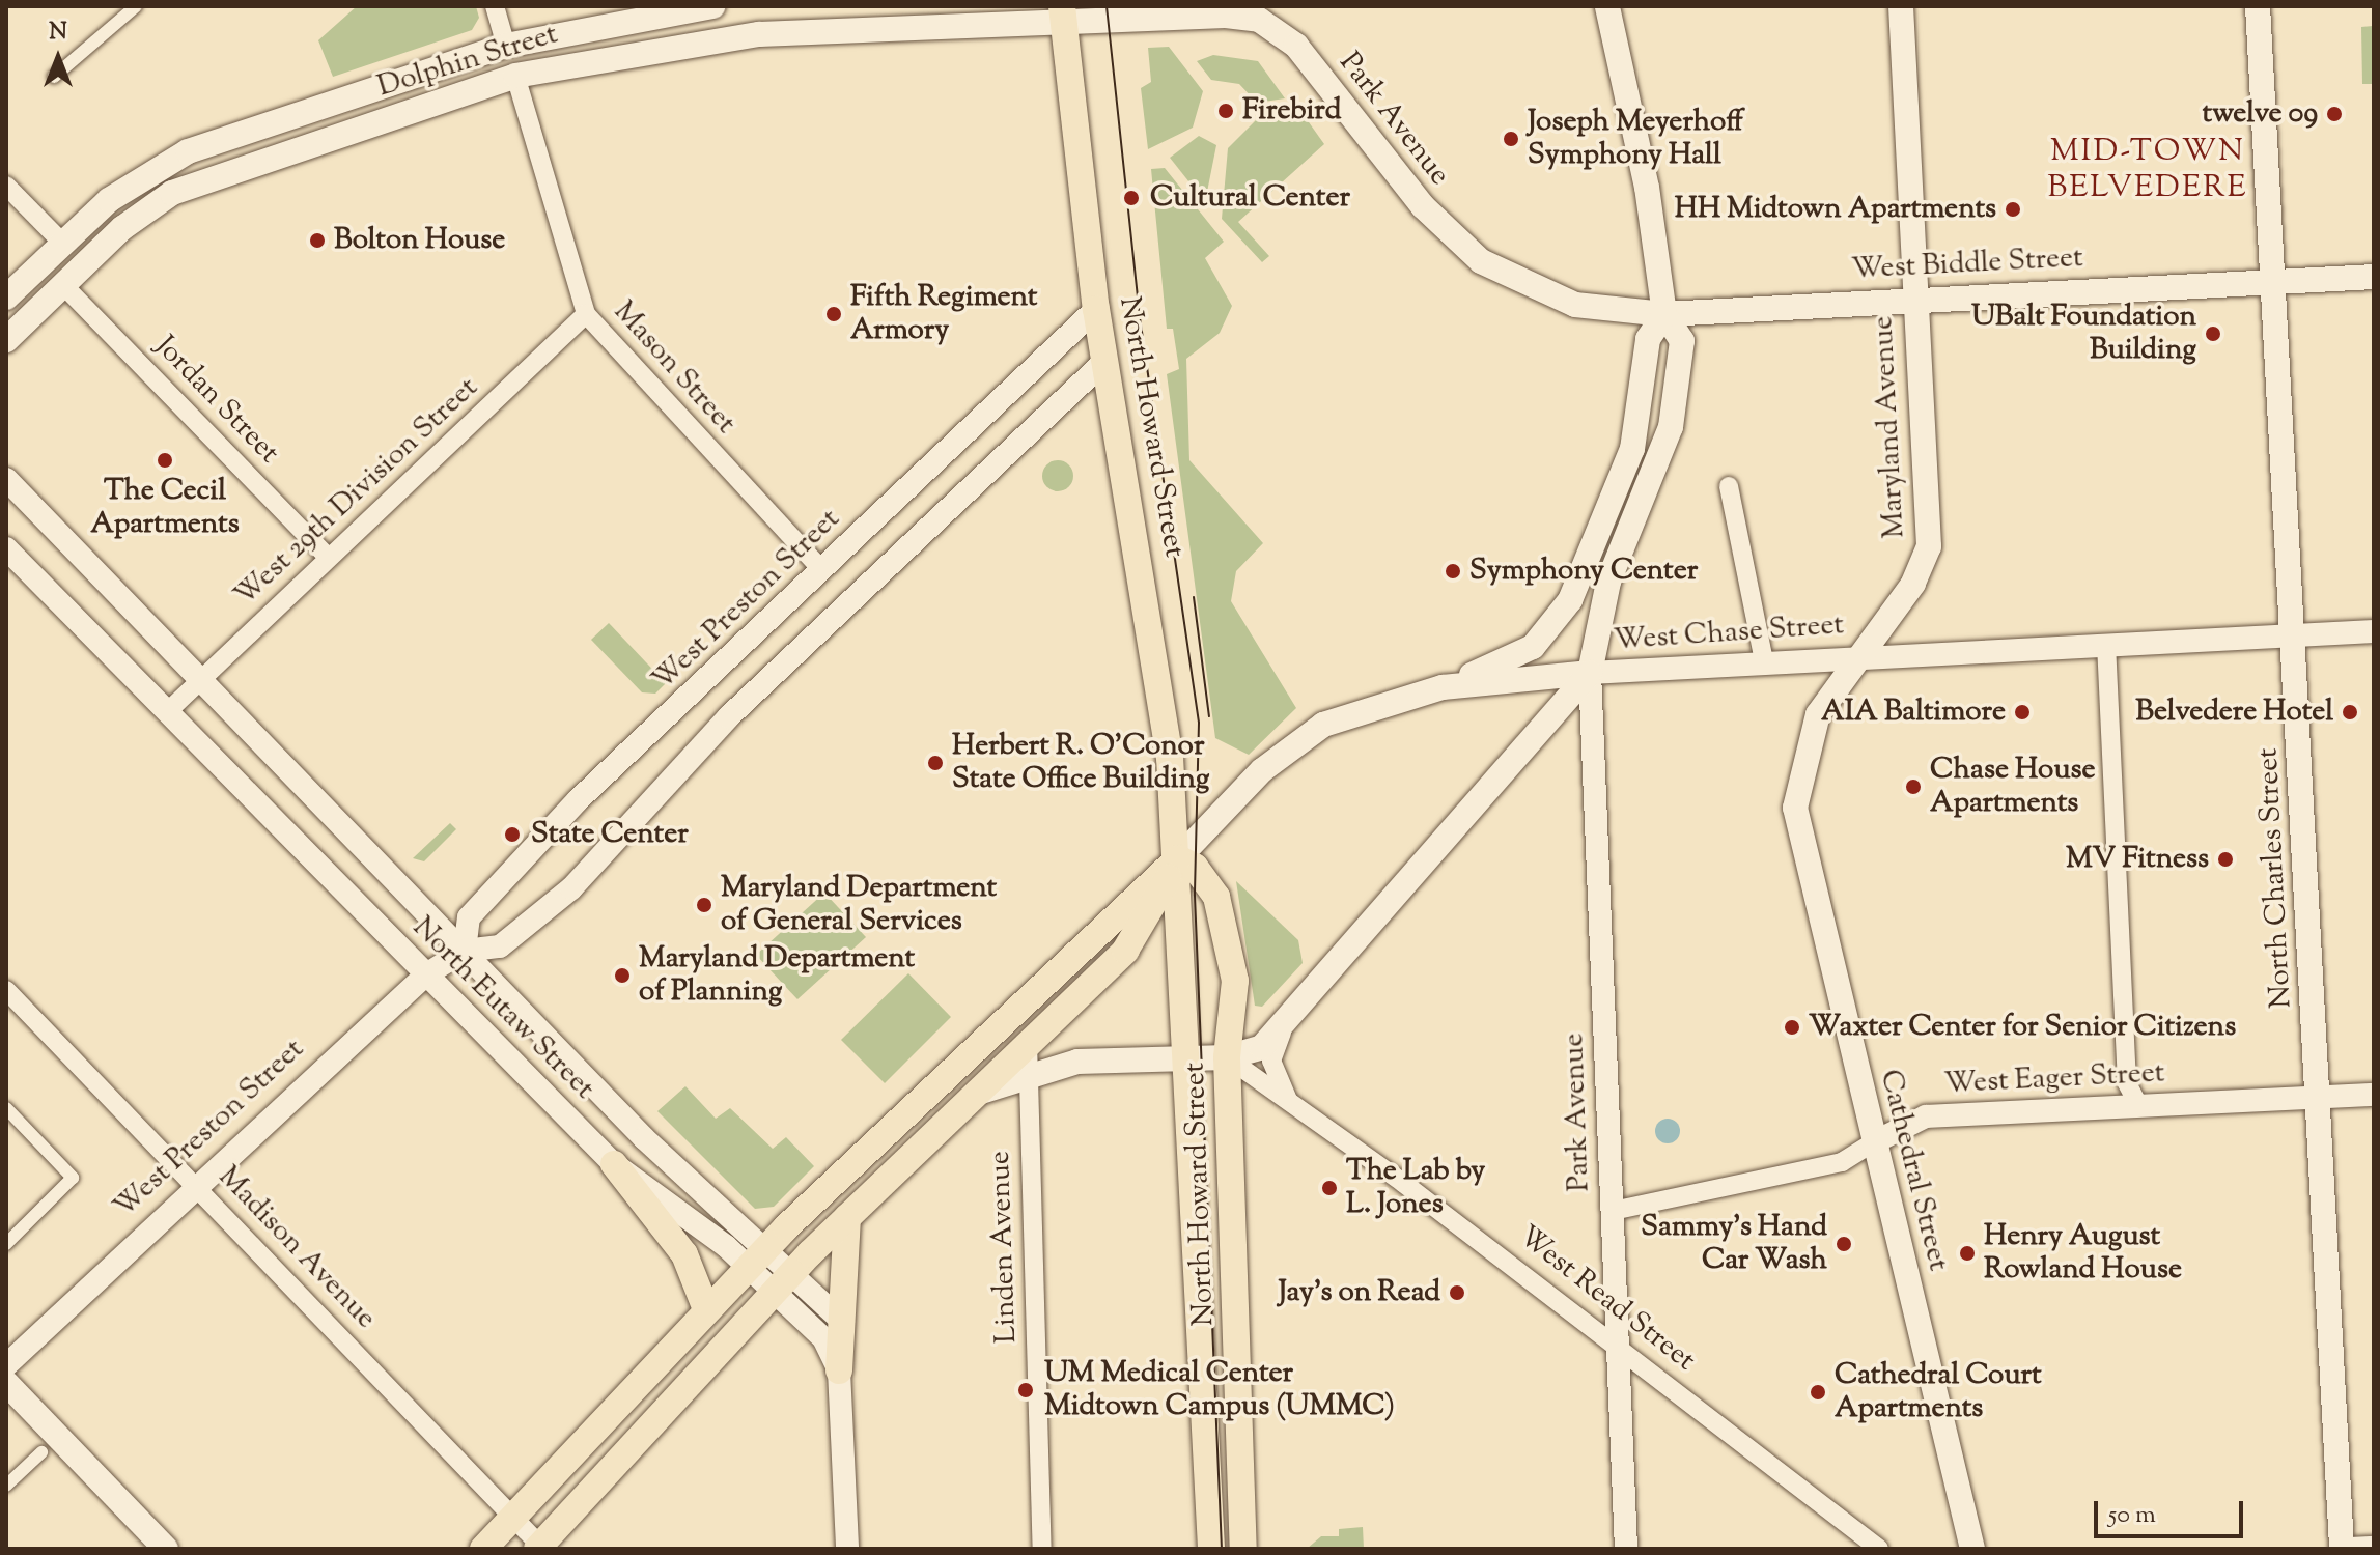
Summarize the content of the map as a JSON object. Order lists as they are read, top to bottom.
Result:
{
  "streets": {
    "main road": [
      "Dolphin Street",
      "Park Avenue",
      "West Biddle Street",
      "North Howard Street",
      "Maryland Avenue",
      "West Chase Street",
      "North Charles Street",
      "Cathedral Street"
    ],
    "street": [
      "Mason Street",
      "Jordan Street",
      "West 29th Division Street",
      "West Preston Street",
      "North Eutaw Street",
      "West Eager Street",
      "Linden Avenue",
      "Madison Avenue",
      "West Read Street"
    ]
  },
  "crossings": [
    ["Dolphin Street", "Park Avenue"],
    ["Dolphin Street", "Mason Street"],
    ["Dolphin Street", "Jordan Street"],
    ["Dolphin Street", "North Howard Street"],
    ["Park Avenue", "West Biddle Street"],
    ["Park Avenue", "North Howard Street"],
    ["Park Avenue", "West Chase Street"],
    ["Park Avenue", "West Eager Street"],
    ["Park Avenue", "West Read Street"],
    ["West Biddle Street", "Maryland Avenue"],
    ["West Biddle Street", "North Charles Street"],
    ["Mason Street", "West 29th Division Street"],
    ["Mason Street", "West Preston Street"],
    ["Jordan Street", "West 29th Division Street"],
    ["North Howard Street", "West Preston Street"],
    ["North Howard Street", "West Chase Street"],
    ["North Howard Street", "West Read Street"],
    ["Maryland Avenue", "West Chase Street"],
    ["Maryland Avenue", "Cathedral Street"],
    ["West 29th Division Street", "North Eutaw Street"],
    ["West Preston Street", "North Eutaw Street"],
    ["West Preston Street", "Madison Avenue"],
    ["West Chase Street", "North Charles Street"],
    ["West Chase Street", "West Read Street"],
    ["North Charles Street", "West Eager Street"],
    ["West Eager Street", "Cathedral Street"]
  ],
  "districts": ["MID-TOWN BELVEDERE"],
  "places": [
    "Firebird",
    "twelve 09",
    "Joseph Meyerhoff Symphony Hall",
    "Cultural Center",
    "HH Midtown Apartments",
    "Bolton House",
    "Fifth Regiment Armory",
    "UBalt Foundation Building",
    "The Cecil Apartments",
    "Symphony Center",
    "AIA Baltimore",
    "Belvedere Hotel",
    "Herbert R. O'Conor State Office Building",
    "Chase House Apartments",
    "State Center",
    "MV Fitness",
    "Maryland Department of General Services",
    "Maryland Department of Planning",
    "Waxter Center for Senior Citizens",
    "The Lab by L. Jones",
    "Sammy's Hand Car Wash",
    "Henry August Rowland House",
    "Jay's on Read",
    "UM Medical Center Midtown Campus (UMMC)",
    "Cathedral Court Apartments"
  ],
  "scale_bar": "50 m",
  "north": "top"
}
